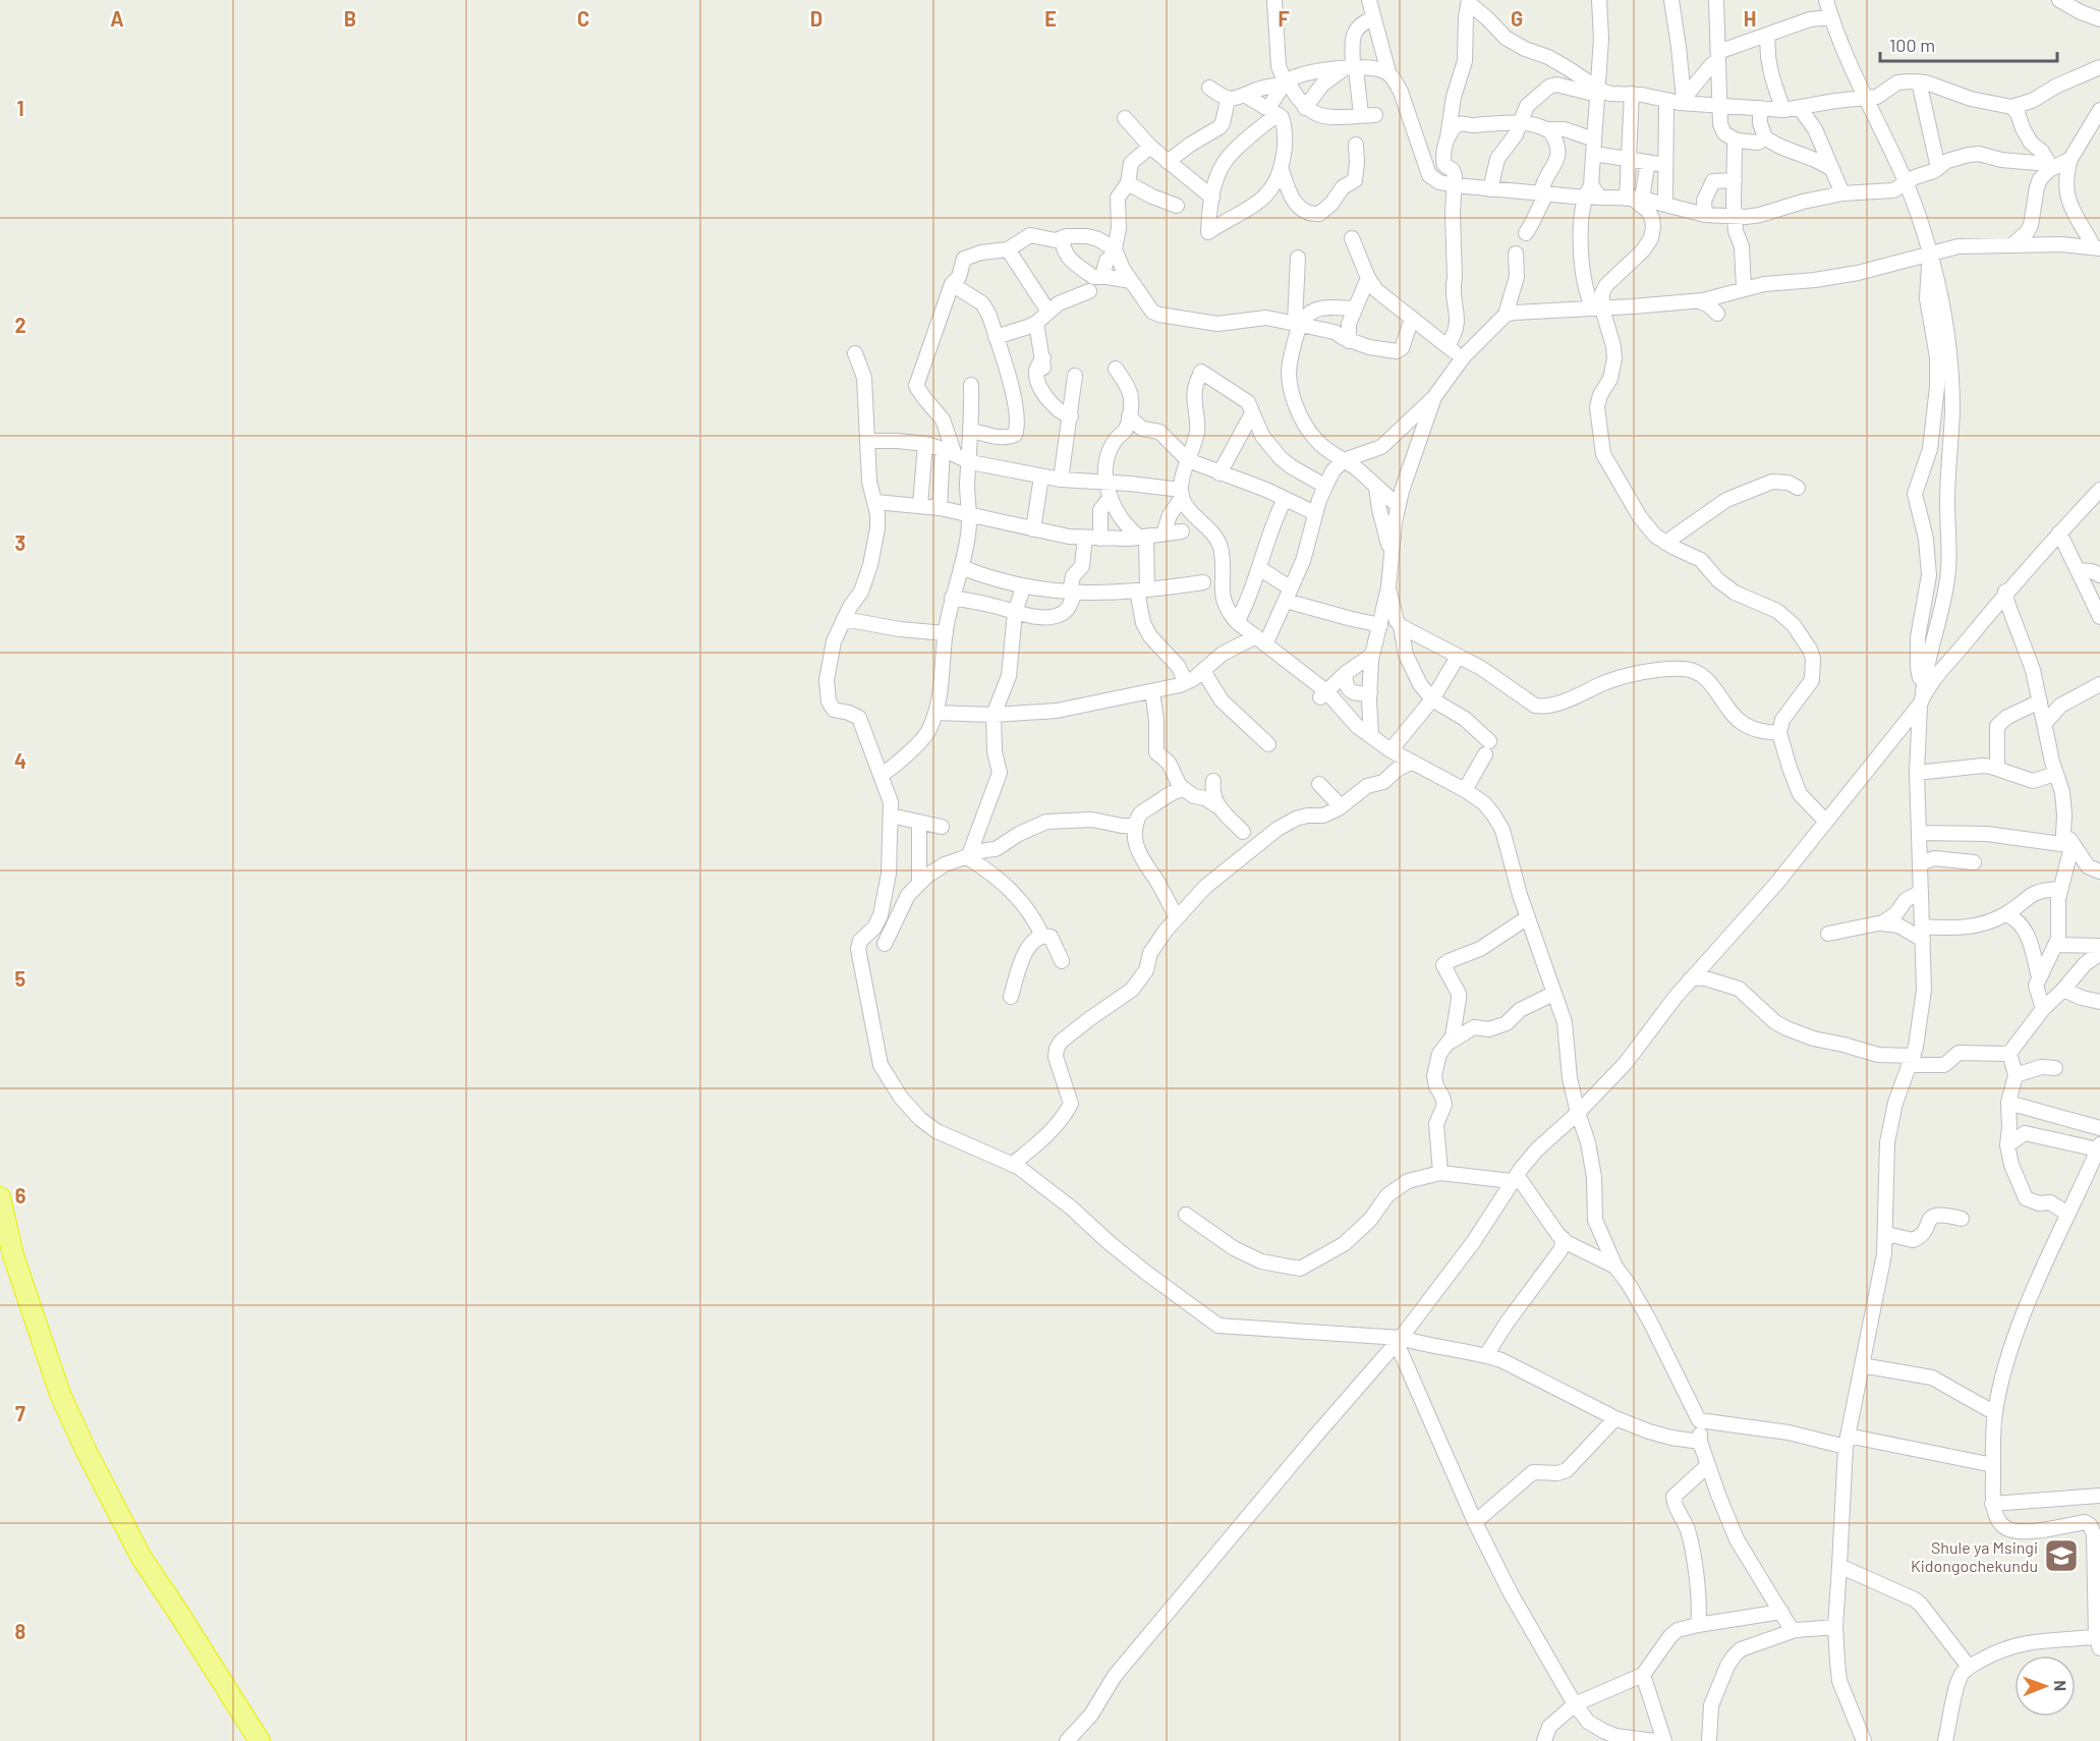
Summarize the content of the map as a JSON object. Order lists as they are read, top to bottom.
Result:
{
  "places": {
    "school or university": ["Shule ya Msingi Kidongochekundu"]
  },
  "scale_bar": "100 m",
  "north": "right",
  "grid": {
    "columns": [
      "A",
      "B",
      "C",
      "D",
      "E",
      "F",
      "G",
      "H"
    ],
    "rows": [
      "1",
      "2",
      "3",
      "4",
      "5",
      "6",
      "7",
      "8"
    ]
  }
}
